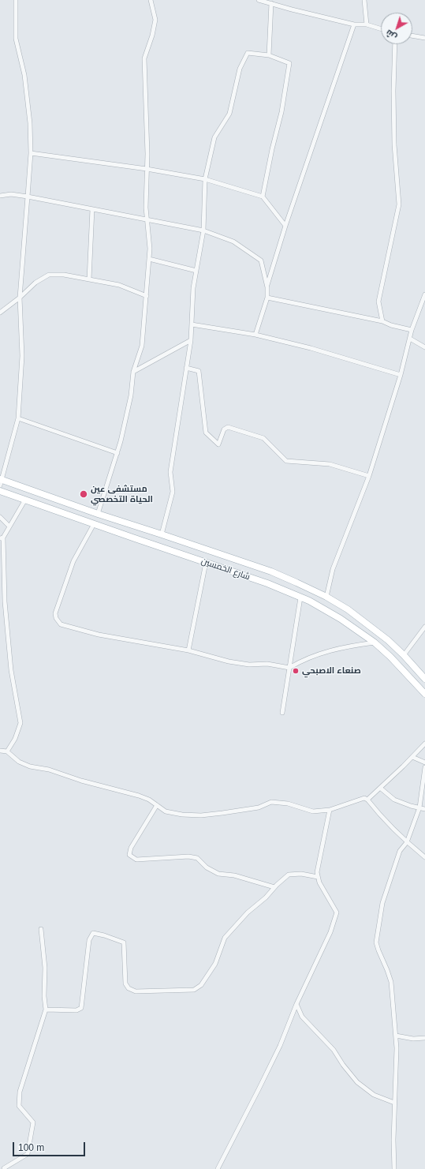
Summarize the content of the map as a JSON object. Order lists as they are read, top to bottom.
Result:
{
  "streets": {
    "main road": ["شارع الخمسين"]
  },
  "places": ["مستشفى عين الحياة التخصصي", "صنعاء الاصبحي"],
  "scale_bar": "100 m",
  "north": "bottom left"
}
